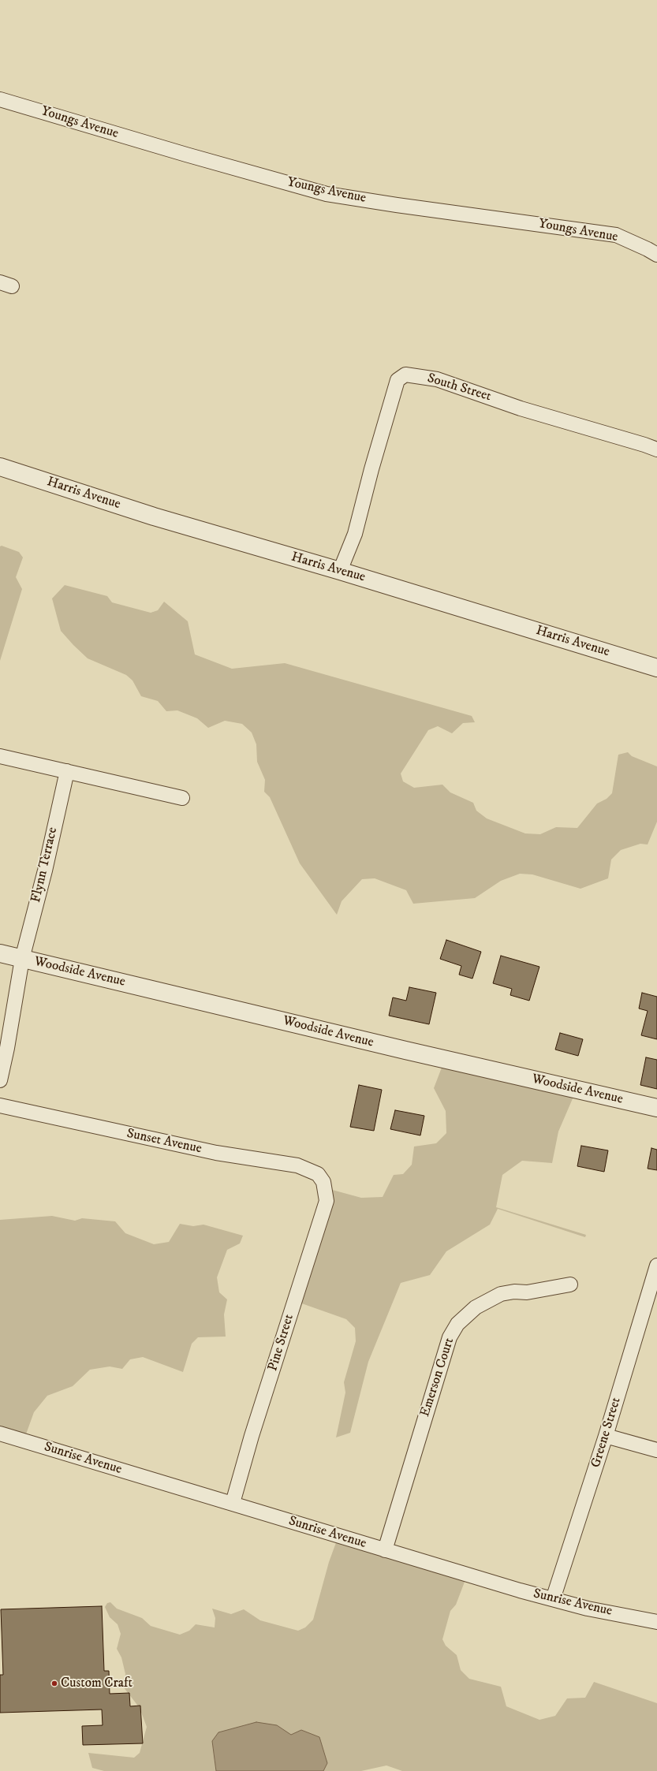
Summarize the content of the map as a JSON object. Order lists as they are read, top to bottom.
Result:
{
  "streets": {
    "street": [
      "Youngs Avenue",
      "South Street",
      "Harris Avenue",
      "Flynn Terrace",
      "Woodside Avenue",
      "Sunset Avenue",
      "Pine Street",
      "Emerson Court",
      "Greene Street",
      "Sunrise Avenue"
    ]
  },
  "crossings": [
    ["South Street", "Harris Avenue"],
    ["Flynn Terrace", "Woodside Avenue"],
    ["Sunset Avenue", "Pine Street"],
    ["Pine Street", "Sunrise Avenue"],
    ["Emerson Court", "Sunrise Avenue"],
    ["Greene Street", "Sunrise Avenue"]
  ],
  "places": ["Custom Craft"]
}
